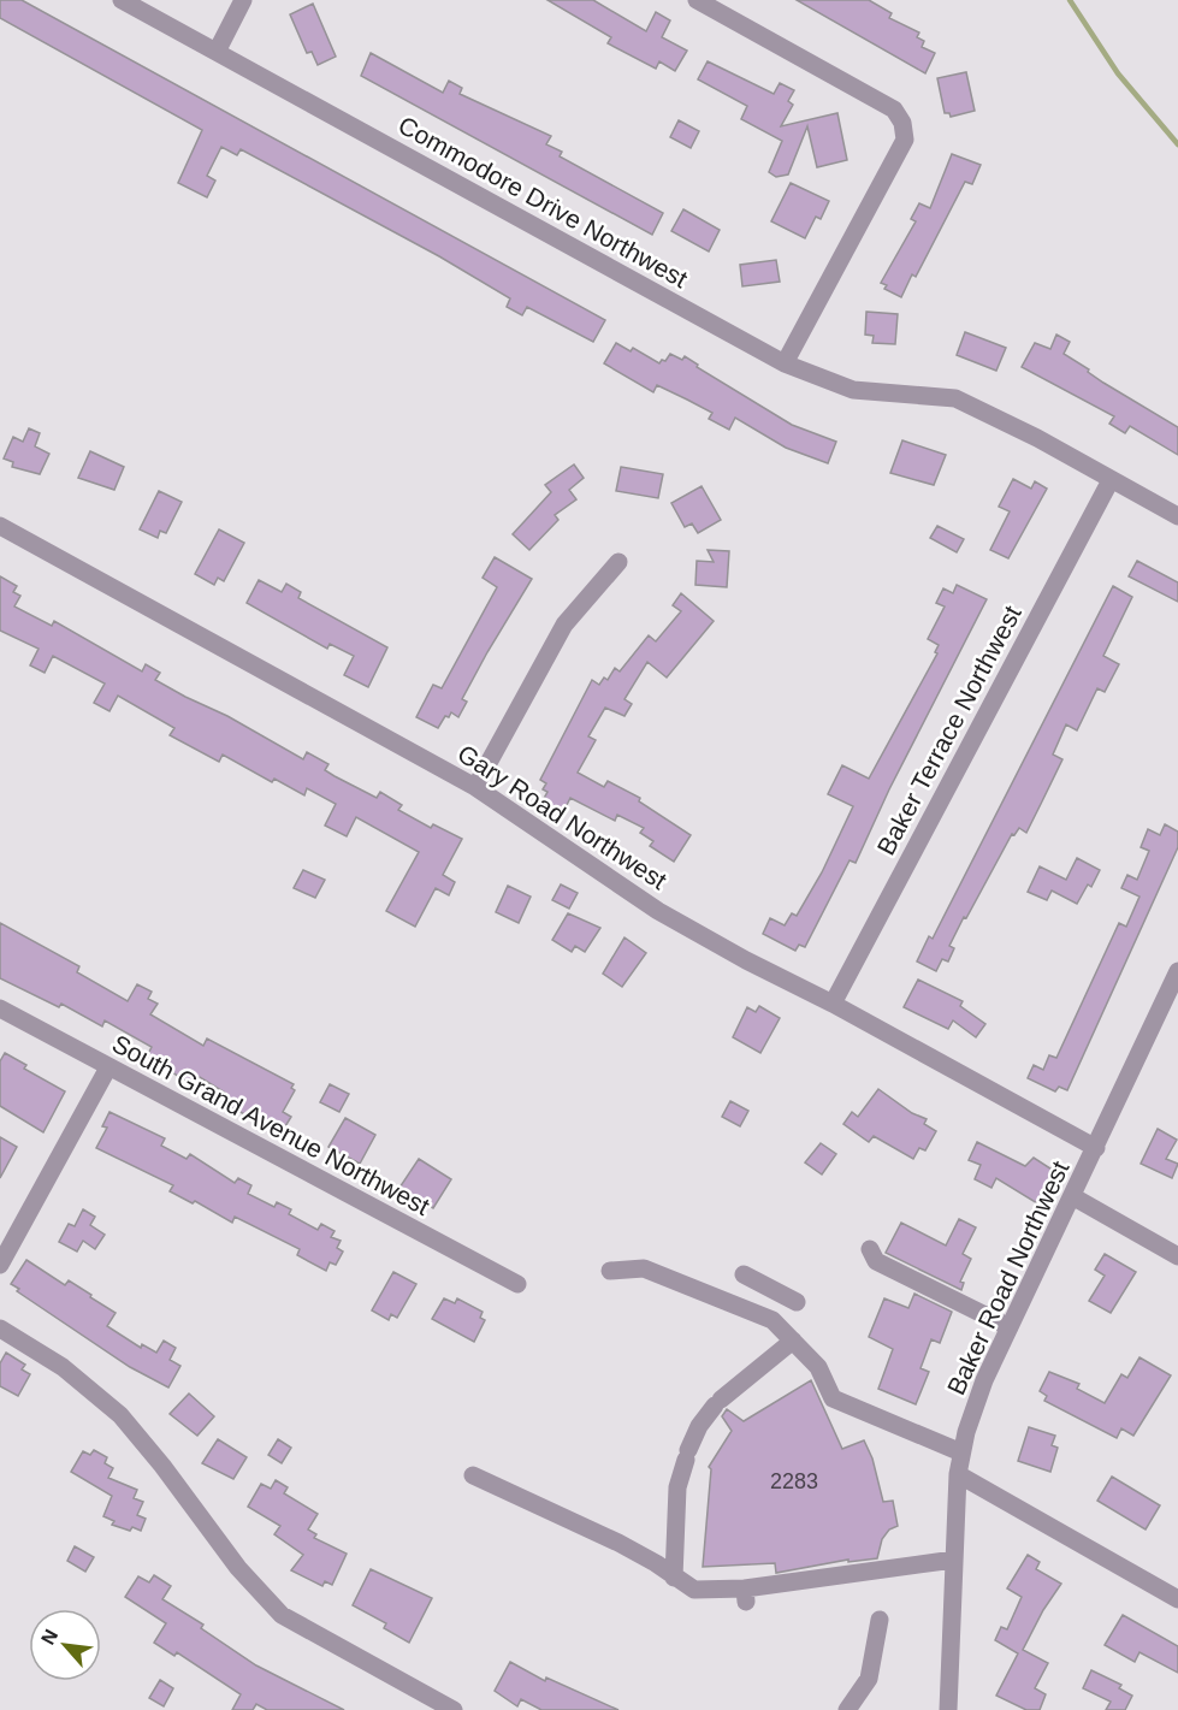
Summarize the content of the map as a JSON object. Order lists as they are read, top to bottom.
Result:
{
  "streets": {
    "street": [
      "Commodore Drive Northwest",
      "Baker Terrace Northwest",
      "Gary Road Northwest",
      "South Grand Avenue Northwest",
      "Baker Road Northwest"
    ]
  },
  "crossings": [
    ["Commodore Drive Northwest", "Baker Terrace Northwest"],
    ["Baker Terrace Northwest", "Gary Road Northwest"],
    ["Gary Road Northwest", "Baker Road Northwest"]
  ],
  "house_numbers": ["2283"],
  "north": "top left"
}
